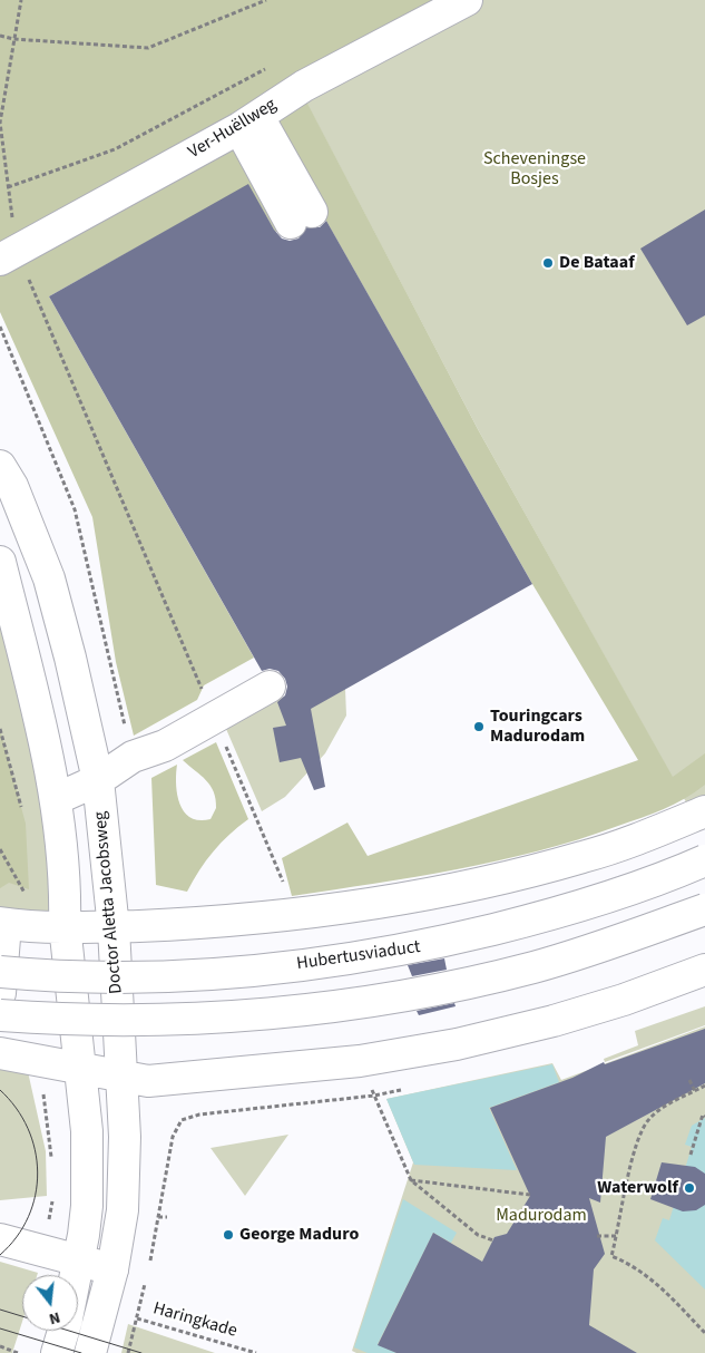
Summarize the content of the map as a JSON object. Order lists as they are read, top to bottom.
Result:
{
  "streets": {
    "main road": ["Ver-Huëllweg", "Doctor Aletta Jacobsweg", "Hubertusviaduct"],
    "path": ["Haringkade"]
  },
  "parks": ["Scheveningse Bosjes", "Madurodam"],
  "places": [
    "De Bataaf",
    "Touringcars Madurodam",
    "Waterwolf",
    "George Maduro"
  ],
  "north": "bottom"
}
